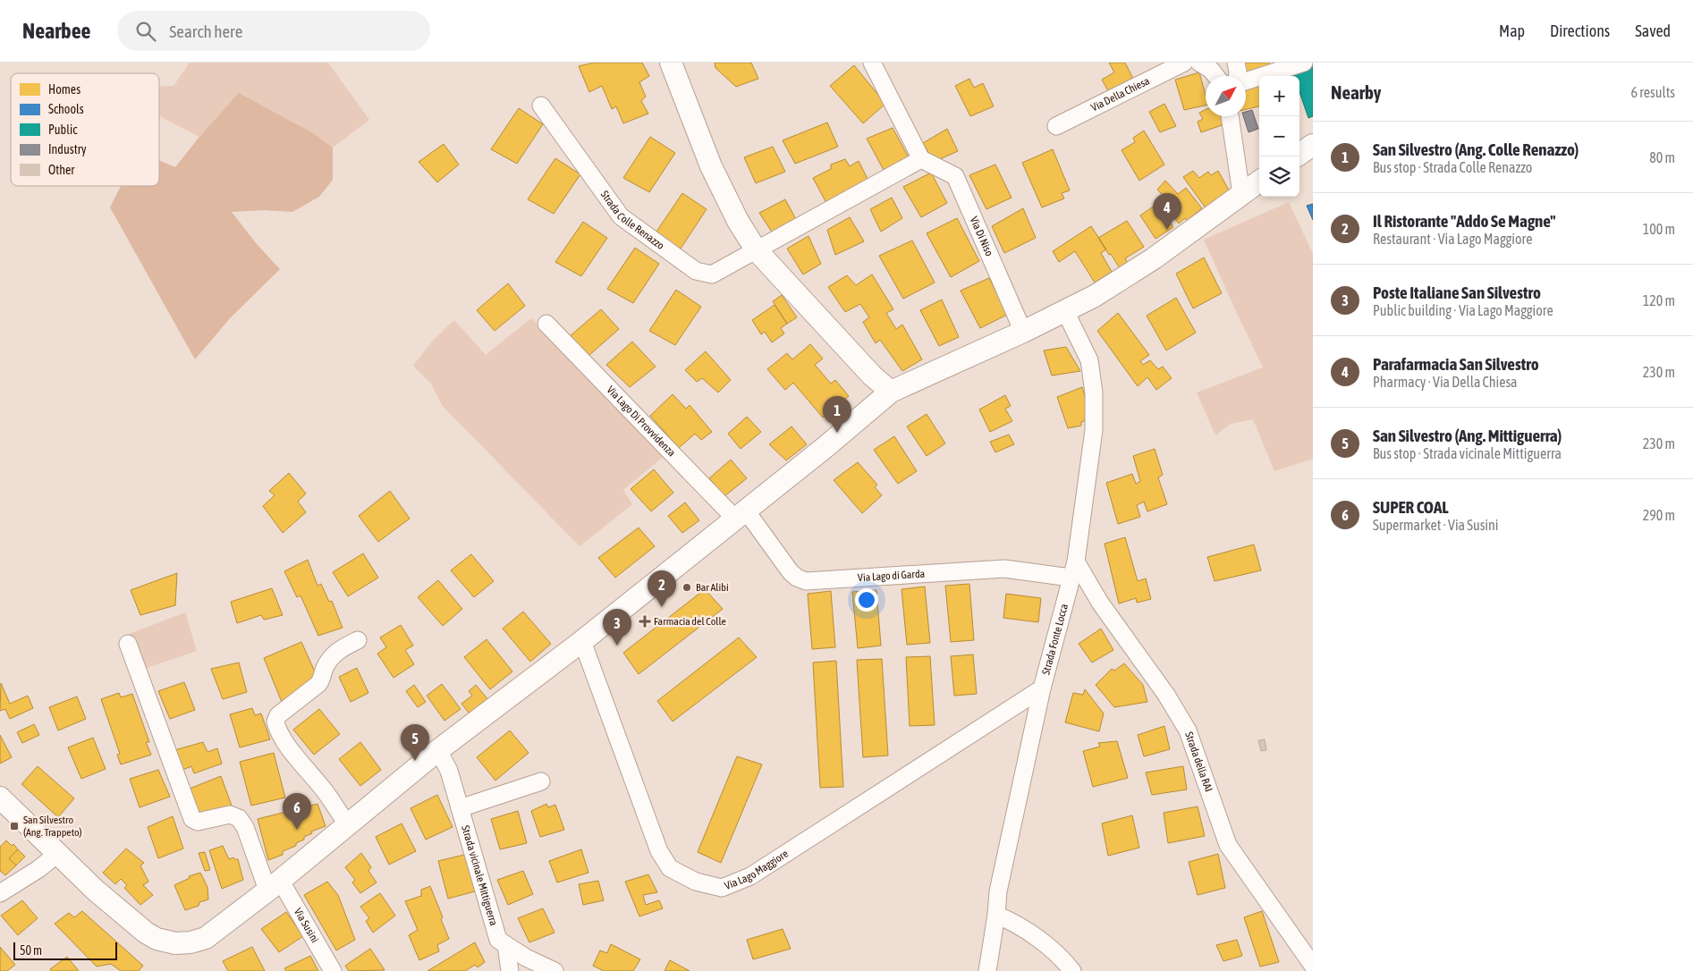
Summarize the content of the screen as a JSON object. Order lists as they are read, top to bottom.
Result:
{
  "streets": {
    "street": [
      "Via Della Chiesa",
      "Strada Colle Renazzo",
      "Via Di Niso",
      "Via Lago Di Provvidenza",
      "Via Lago di Garda",
      "Strada Fonte Locca",
      "Strada della RAI",
      "Via Lago Maggiore",
      "Strada vicinale Mittiguerra",
      "Via Susini"
    ]
  },
  "crossings": [
    ["Via Lago Di Provvidenza", "Via Lago di Garda"],
    ["Via Lago di Garda", "Strada Fonte Locca"],
    ["Strada Fonte Locca", "Strada della RAI"],
    ["Strada Fonte Locca", "Via Lago Maggiore"]
  ],
  "places": {
    "other": ["Bar Alibi"],
    "health": ["Farmacia del Colle"],
    "transit": ["San Silvestro (Ang. Trappeto)"]
  },
  "legend": [
    "Homes",
    "Schools",
    "Public",
    "Industry",
    "Other"
  ],
  "scale_bar": "50 m",
  "north": "top right",
  "page": {
    "header": "Nearbee",
    "search": "Search here",
    "nav": ["Map", "Directions", "Saved"],
    "heading": ["Nearby", "6 results"],
    "map_buttons": ["+", "−"],
    "list": [
      {
        "mark": "1",
        "name": "San Silvestro (Ang. Colle Renazzo)",
        "note": "Bus stop · Strada Colle Renazzo",
        "value": "80 m"
      },
      {
        "mark": "2",
        "name": "Il Ristorante \"Addo Se Magne\"",
        "note": "Restaurant · Via Lago Maggiore",
        "value": "100 m"
      },
      {
        "mark": "3",
        "name": "Poste Italiane San Silvestro",
        "note": "Public building · Via Lago Maggiore",
        "value": "120 m"
      },
      {
        "mark": "4",
        "name": "Parafarmacia San Silvestro",
        "note": "Pharmacy · Via Della Chiesa",
        "value": "230 m"
      },
      {
        "mark": "5",
        "name": "San Silvestro (Ang. Mittiguerra)",
        "note": "Bus stop · Strada vicinale Mittiguerra",
        "value": "230 m"
      },
      {
        "mark": "6",
        "name": "SUPER COAL",
        "note": "Supermarket · Via Susini",
        "value": "290 m"
      }
    ],
    "pins": [
      "4",
      "1",
      "2",
      "3",
      "5",
      "6"
    ],
    "scale": "50 m"
  }
}
